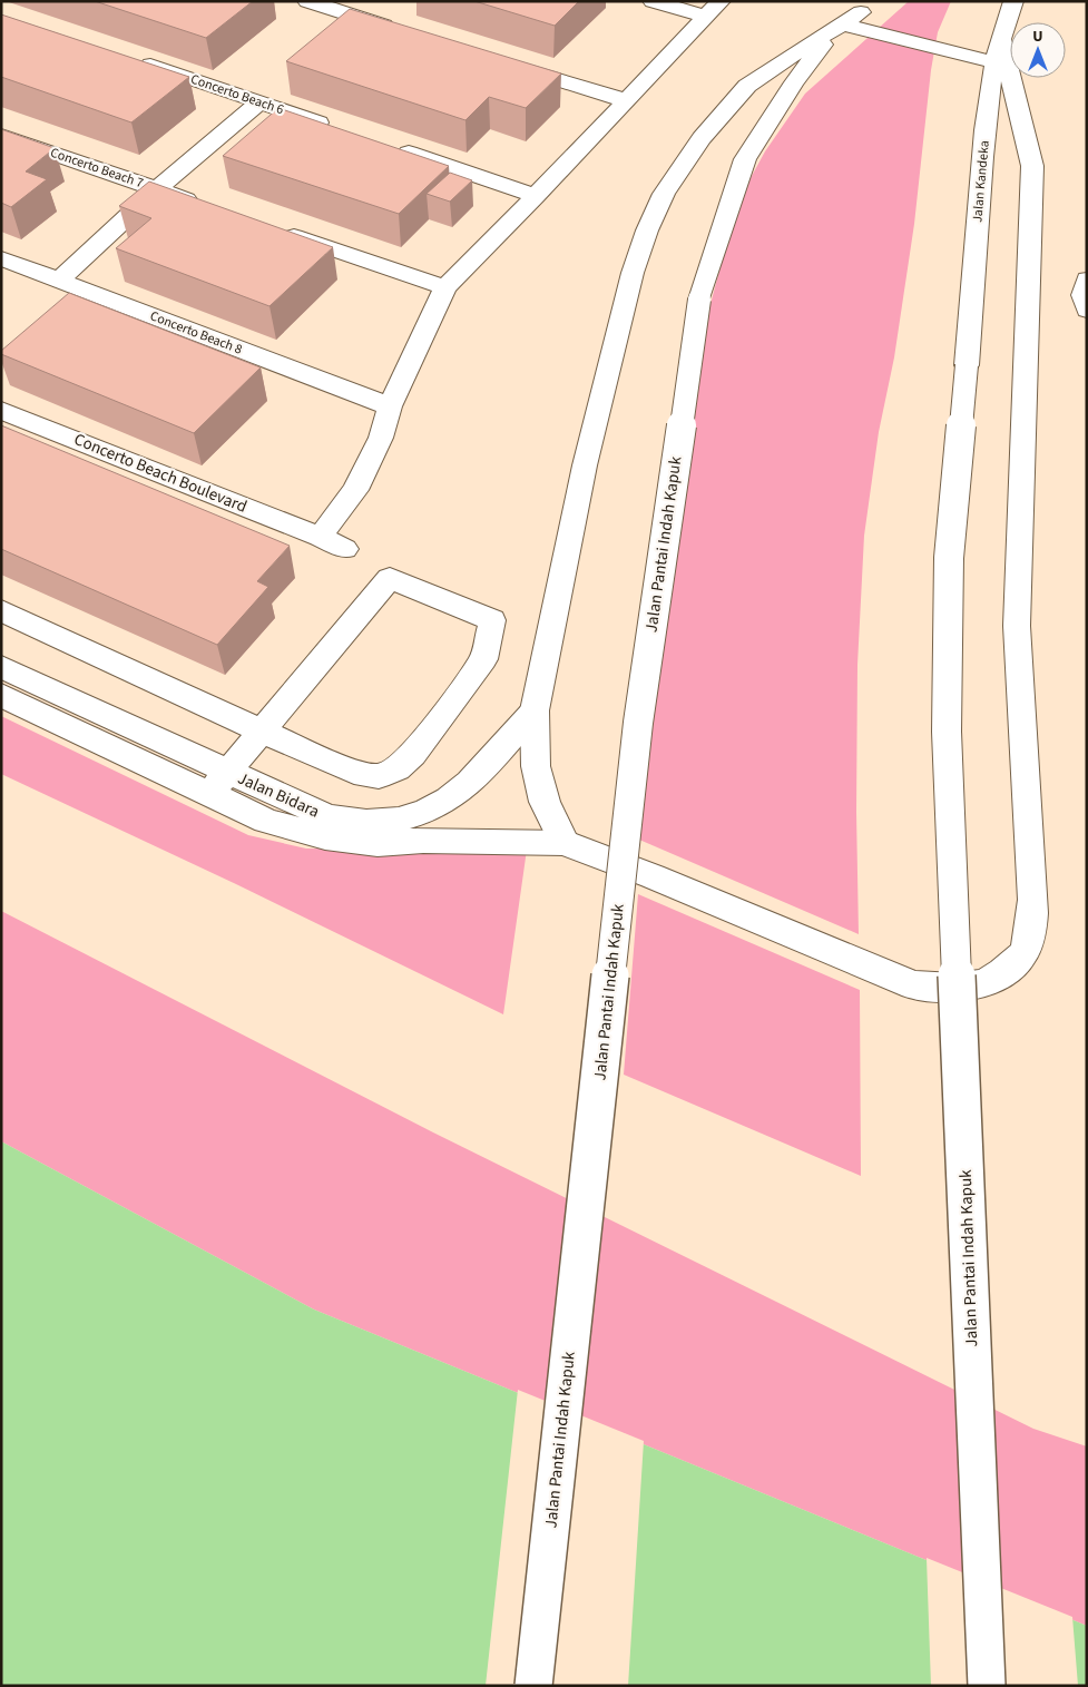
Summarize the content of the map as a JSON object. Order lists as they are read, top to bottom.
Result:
{
  "streets": {
    "main road": [
      "Concerto Beach 6",
      "Concerto Beach 7",
      "Jalan Kandeka",
      "Concerto Beach 8",
      "Concerto Beach Boulevard",
      "Jalan Pantai Indah Kapuk",
      "Jalan Bidara"
    ]
  },
  "crossings": [
    ["Jalan Kandeka", "Jalan Pantai Indah Kapuk"],
    ["Jalan Kandeka", "Jalan Bidara"]
  ],
  "north": "top"
}
